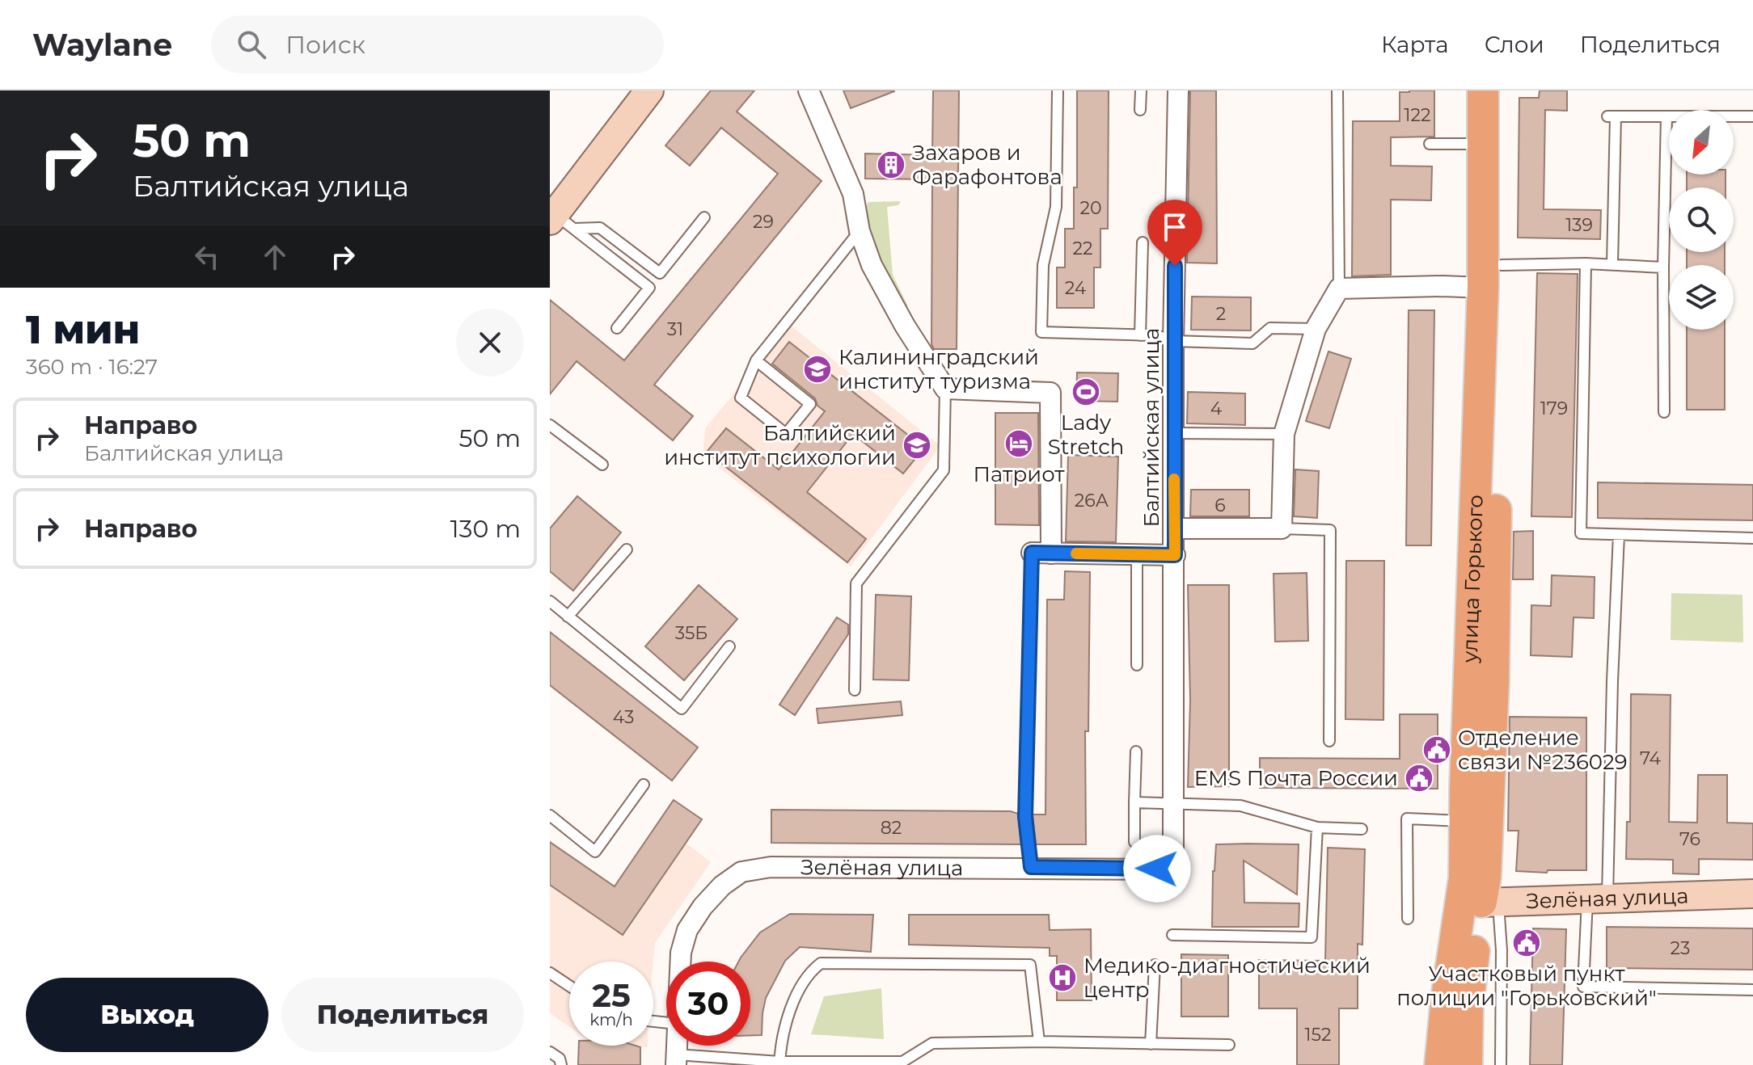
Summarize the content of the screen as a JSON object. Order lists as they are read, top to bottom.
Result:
{
  "streets": {
    "main road": ["улица Горького"],
    "street": ["Балтийская улица", "Зелёная улица"]
  },
  "crossings": [
    ["Балтийская улица", "Зелёная улица"],
    ["улица Горького", "Зелёная улица"]
  ],
  "places": {
    "building": ["Захаров и Фарафонтова"],
    "school or university": ["Калининградский институт туризма", "Балтийский институт психологии"],
    "sports": ["Lady Stretch"],
    "hotel": ["Патриот"],
    "public building": ["Отделение связи №236029", "EMS Почта России", "Участковый пункт полиции \"Горьковский\""],
    "hospital": ["Медико-диагностический центр"]
  },
  "house_numbers": [
    "122",
    "20",
    "29",
    "139",
    "22",
    "24",
    "2",
    "31",
    "4",
    "179",
    "26А",
    "6",
    "35Б",
    "43",
    "74",
    "82",
    "76",
    "23",
    "152"
  ],
  "north": "bottom left",
  "page": {
    "header": "Waylane",
    "search": "Поиск",
    "nav": ["Карта", "Слои", "Поделиться"],
    "turn": ["50 m", "Балтийская улица"],
    "heading": ["1 мин", "360 m · 16:27"],
    "list": [
      {
        "name": "Направо",
        "note": "Балтийская улица",
        "value": "50 m"
      },
      {
        "name": "Направо",
        "value": "130 m"
      }
    ],
    "speed": "25 km/h",
    "limit": "30",
    "buttons": ["Выход", "Поделиться"]
  }
}
